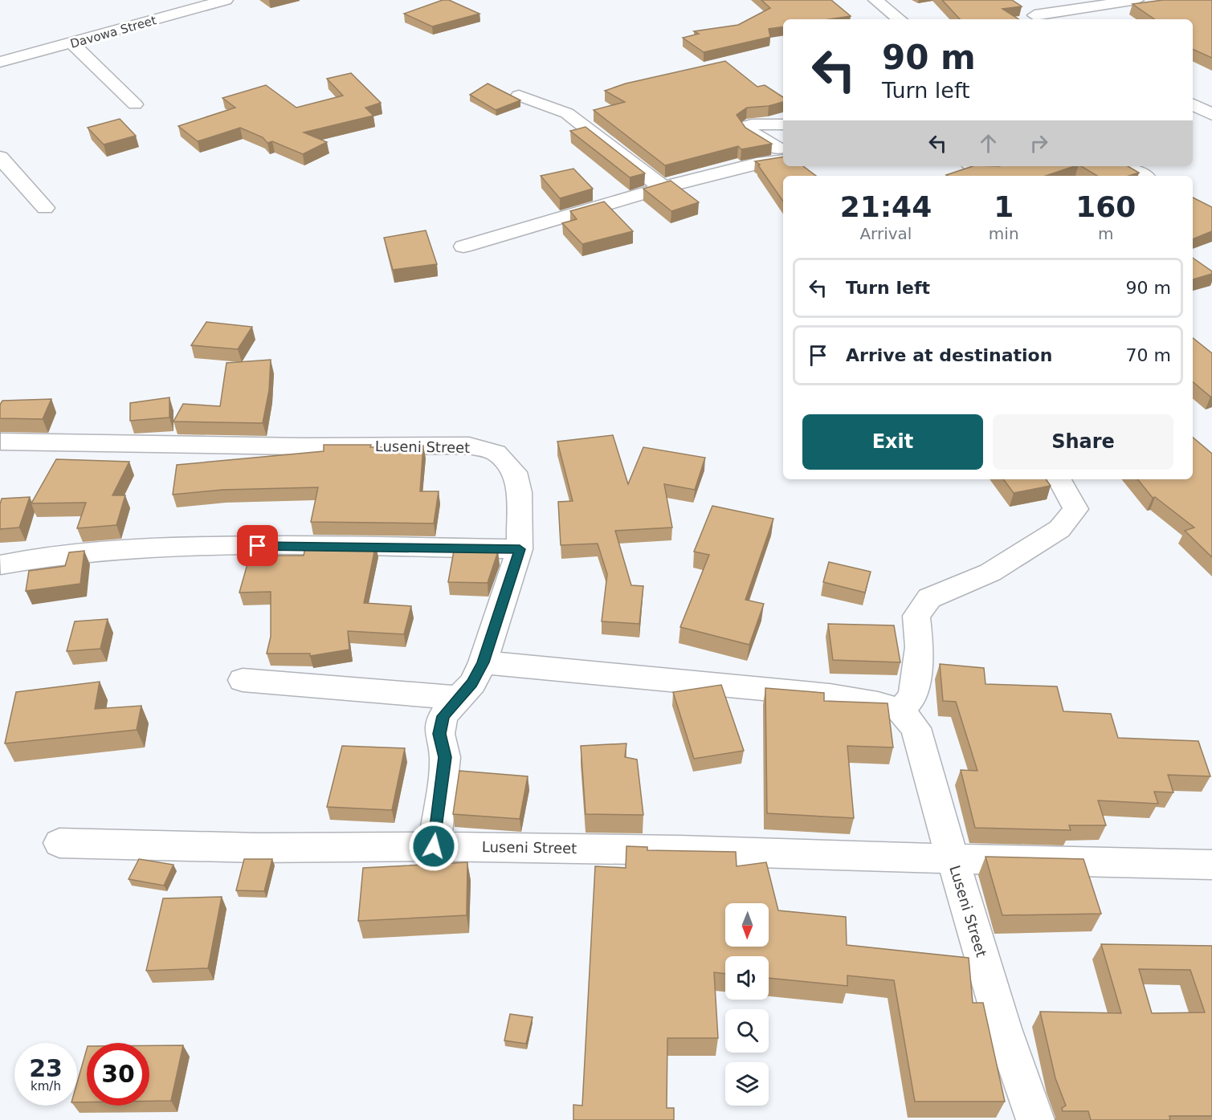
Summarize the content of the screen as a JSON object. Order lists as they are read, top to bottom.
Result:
{
  "streets": {
    "street": ["Davowa Street", "Luseni Street"]
  },
  "north": "bottom",
  "page": {
    "turn": ["90 m", "Turn left"],
    "eta": [
      "21:44",
      "Arrival",
      "1",
      "min",
      "160",
      "m"
    ],
    "list": [
      {
        "name": "Turn left",
        "value": "90 m"
      },
      {
        "name": "Arrive at destination",
        "value": "70 m"
      }
    ],
    "buttons": ["Exit", "Share"],
    "speed": "23 km/h",
    "limit": "30"
  }
}
